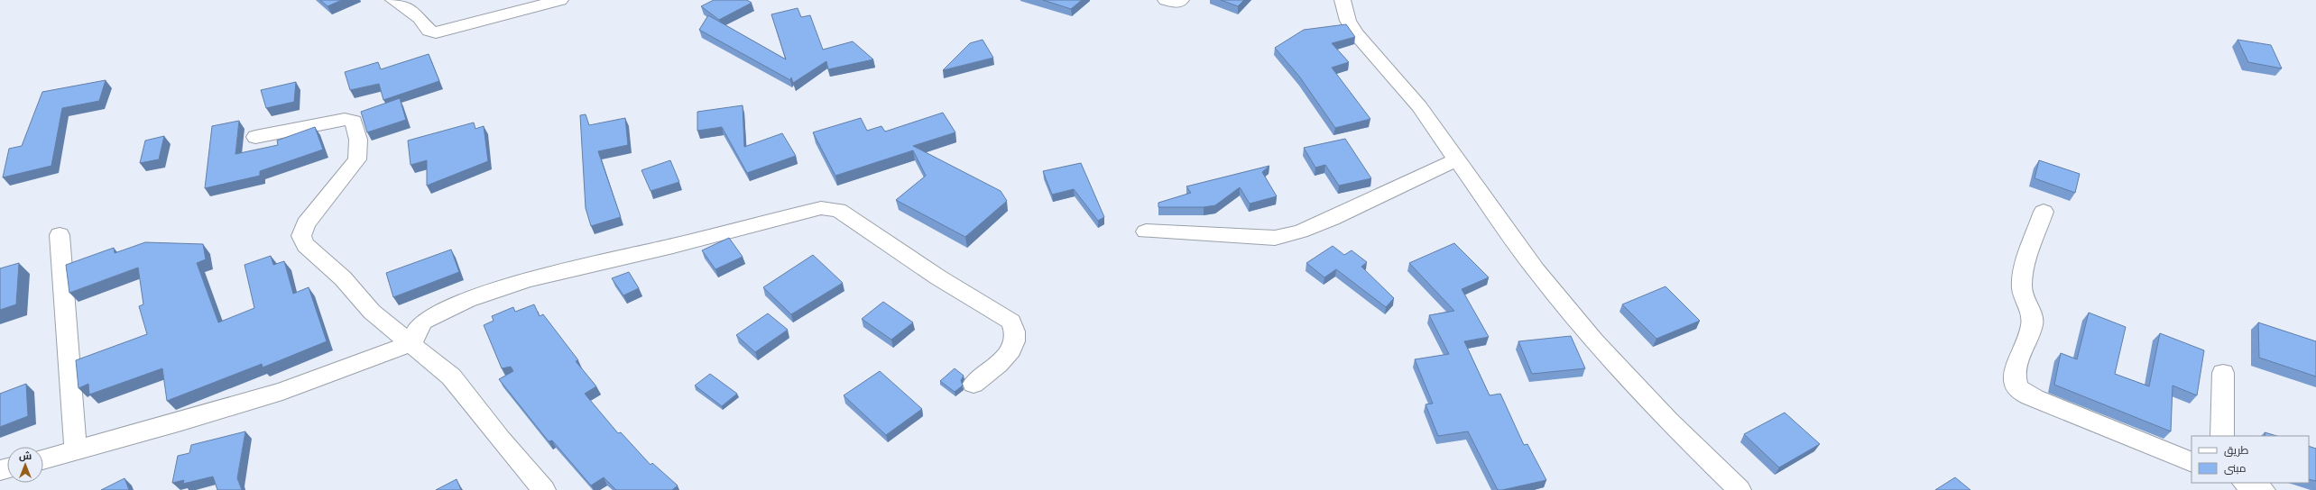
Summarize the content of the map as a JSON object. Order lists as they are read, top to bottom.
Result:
{
  "legend": ["طريق", "مبنى"],
  "north": "top"
}
